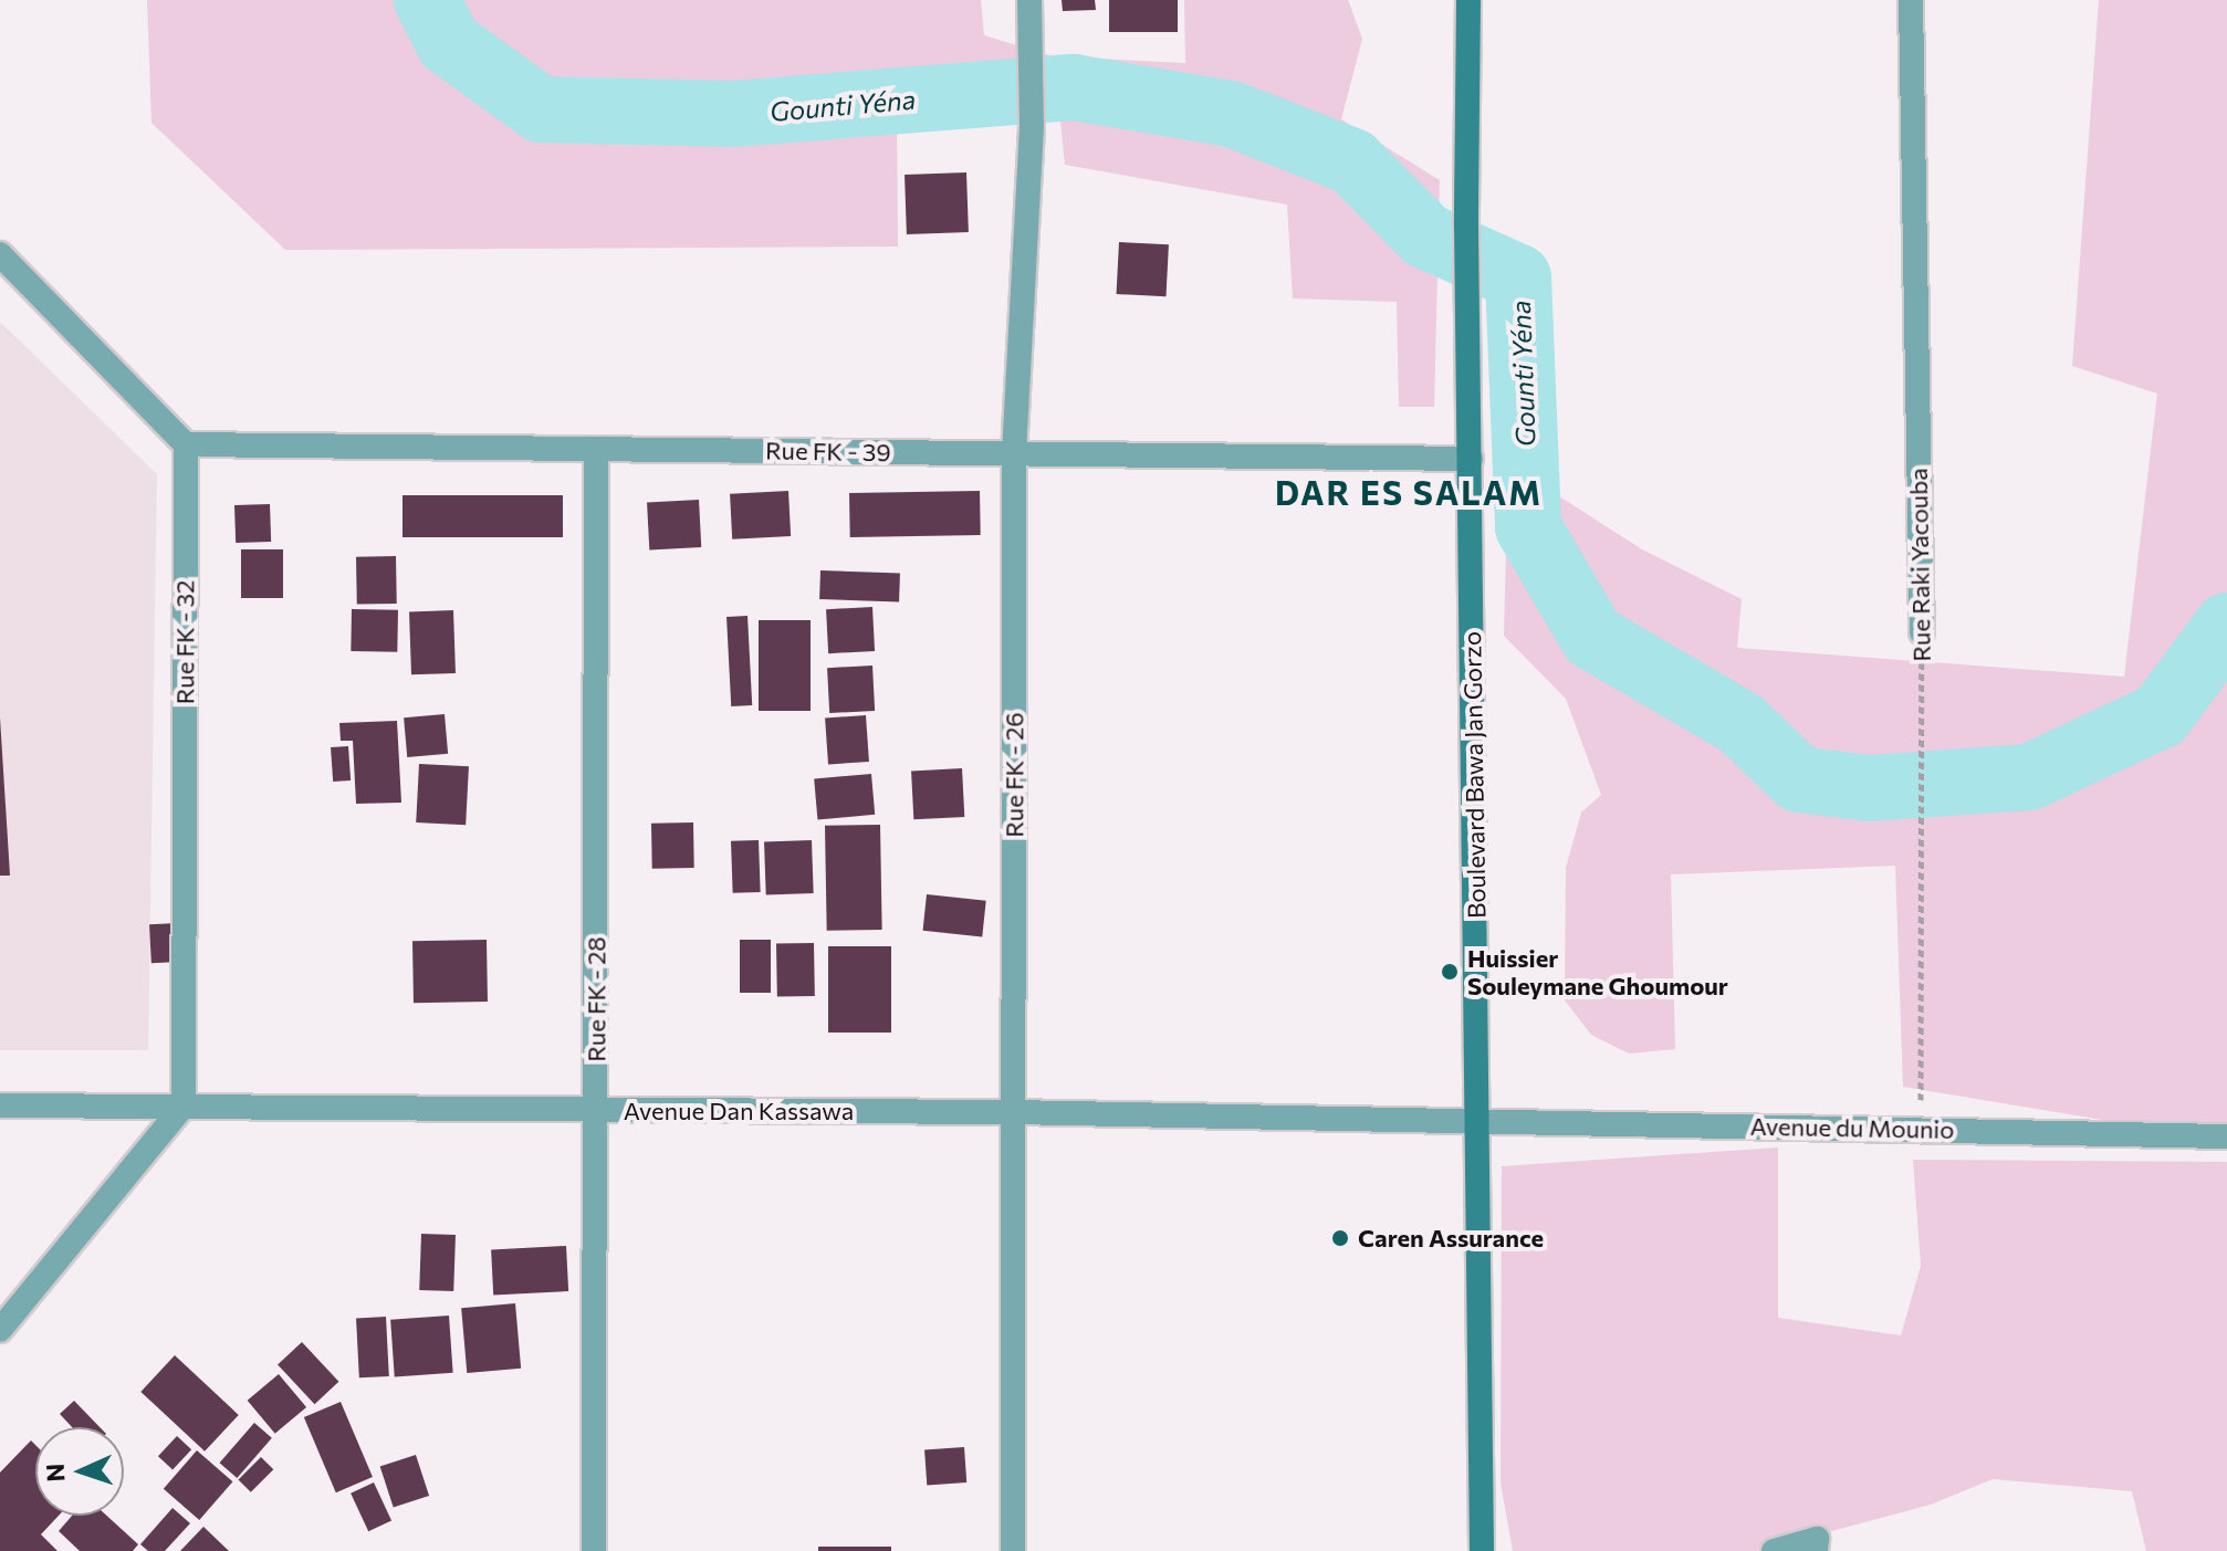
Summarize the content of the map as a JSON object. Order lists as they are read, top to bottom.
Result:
{
  "streets": {
    "main road": ["Boulevard Bawa Jan Gorzo"],
    "street": [
      "Rue FK - 39",
      "Rue Raki Yacouba",
      "Rue FK - 32",
      "Rue FK - 26",
      "Rue FK - 28",
      "Avenue Dan Kassawa",
      "Avenue du Mounio"
    ]
  },
  "crossings": [
    ["Rue FK - 39", "Rue FK - 32"],
    ["Rue FK - 39", "Rue FK - 26"],
    ["Rue FK - 39", "Boulevard Bawa Jan Gorzo"],
    ["Rue FK - 39", "Rue FK - 28"],
    ["Rue Raki Yacouba", "Avenue du Mounio"],
    ["Rue FK - 32", "Avenue Dan Kassawa"],
    ["Rue FK - 26", "Avenue Dan Kassawa"],
    ["Boulevard Bawa Jan Gorzo", "Avenue Dan Kassawa"],
    ["Boulevard Bawa Jan Gorzo", "Avenue du Mounio"],
    ["Rue FK - 28", "Avenue Dan Kassawa"],
    ["Avenue Dan Kassawa", "Avenue du Mounio"]
  ],
  "districts": ["DAR ES SALAM"],
  "water": ["Gounti Yéna"],
  "places": ["Huissier Souleymane Ghoumour", "Caren Assurance"],
  "north": "left"
}
